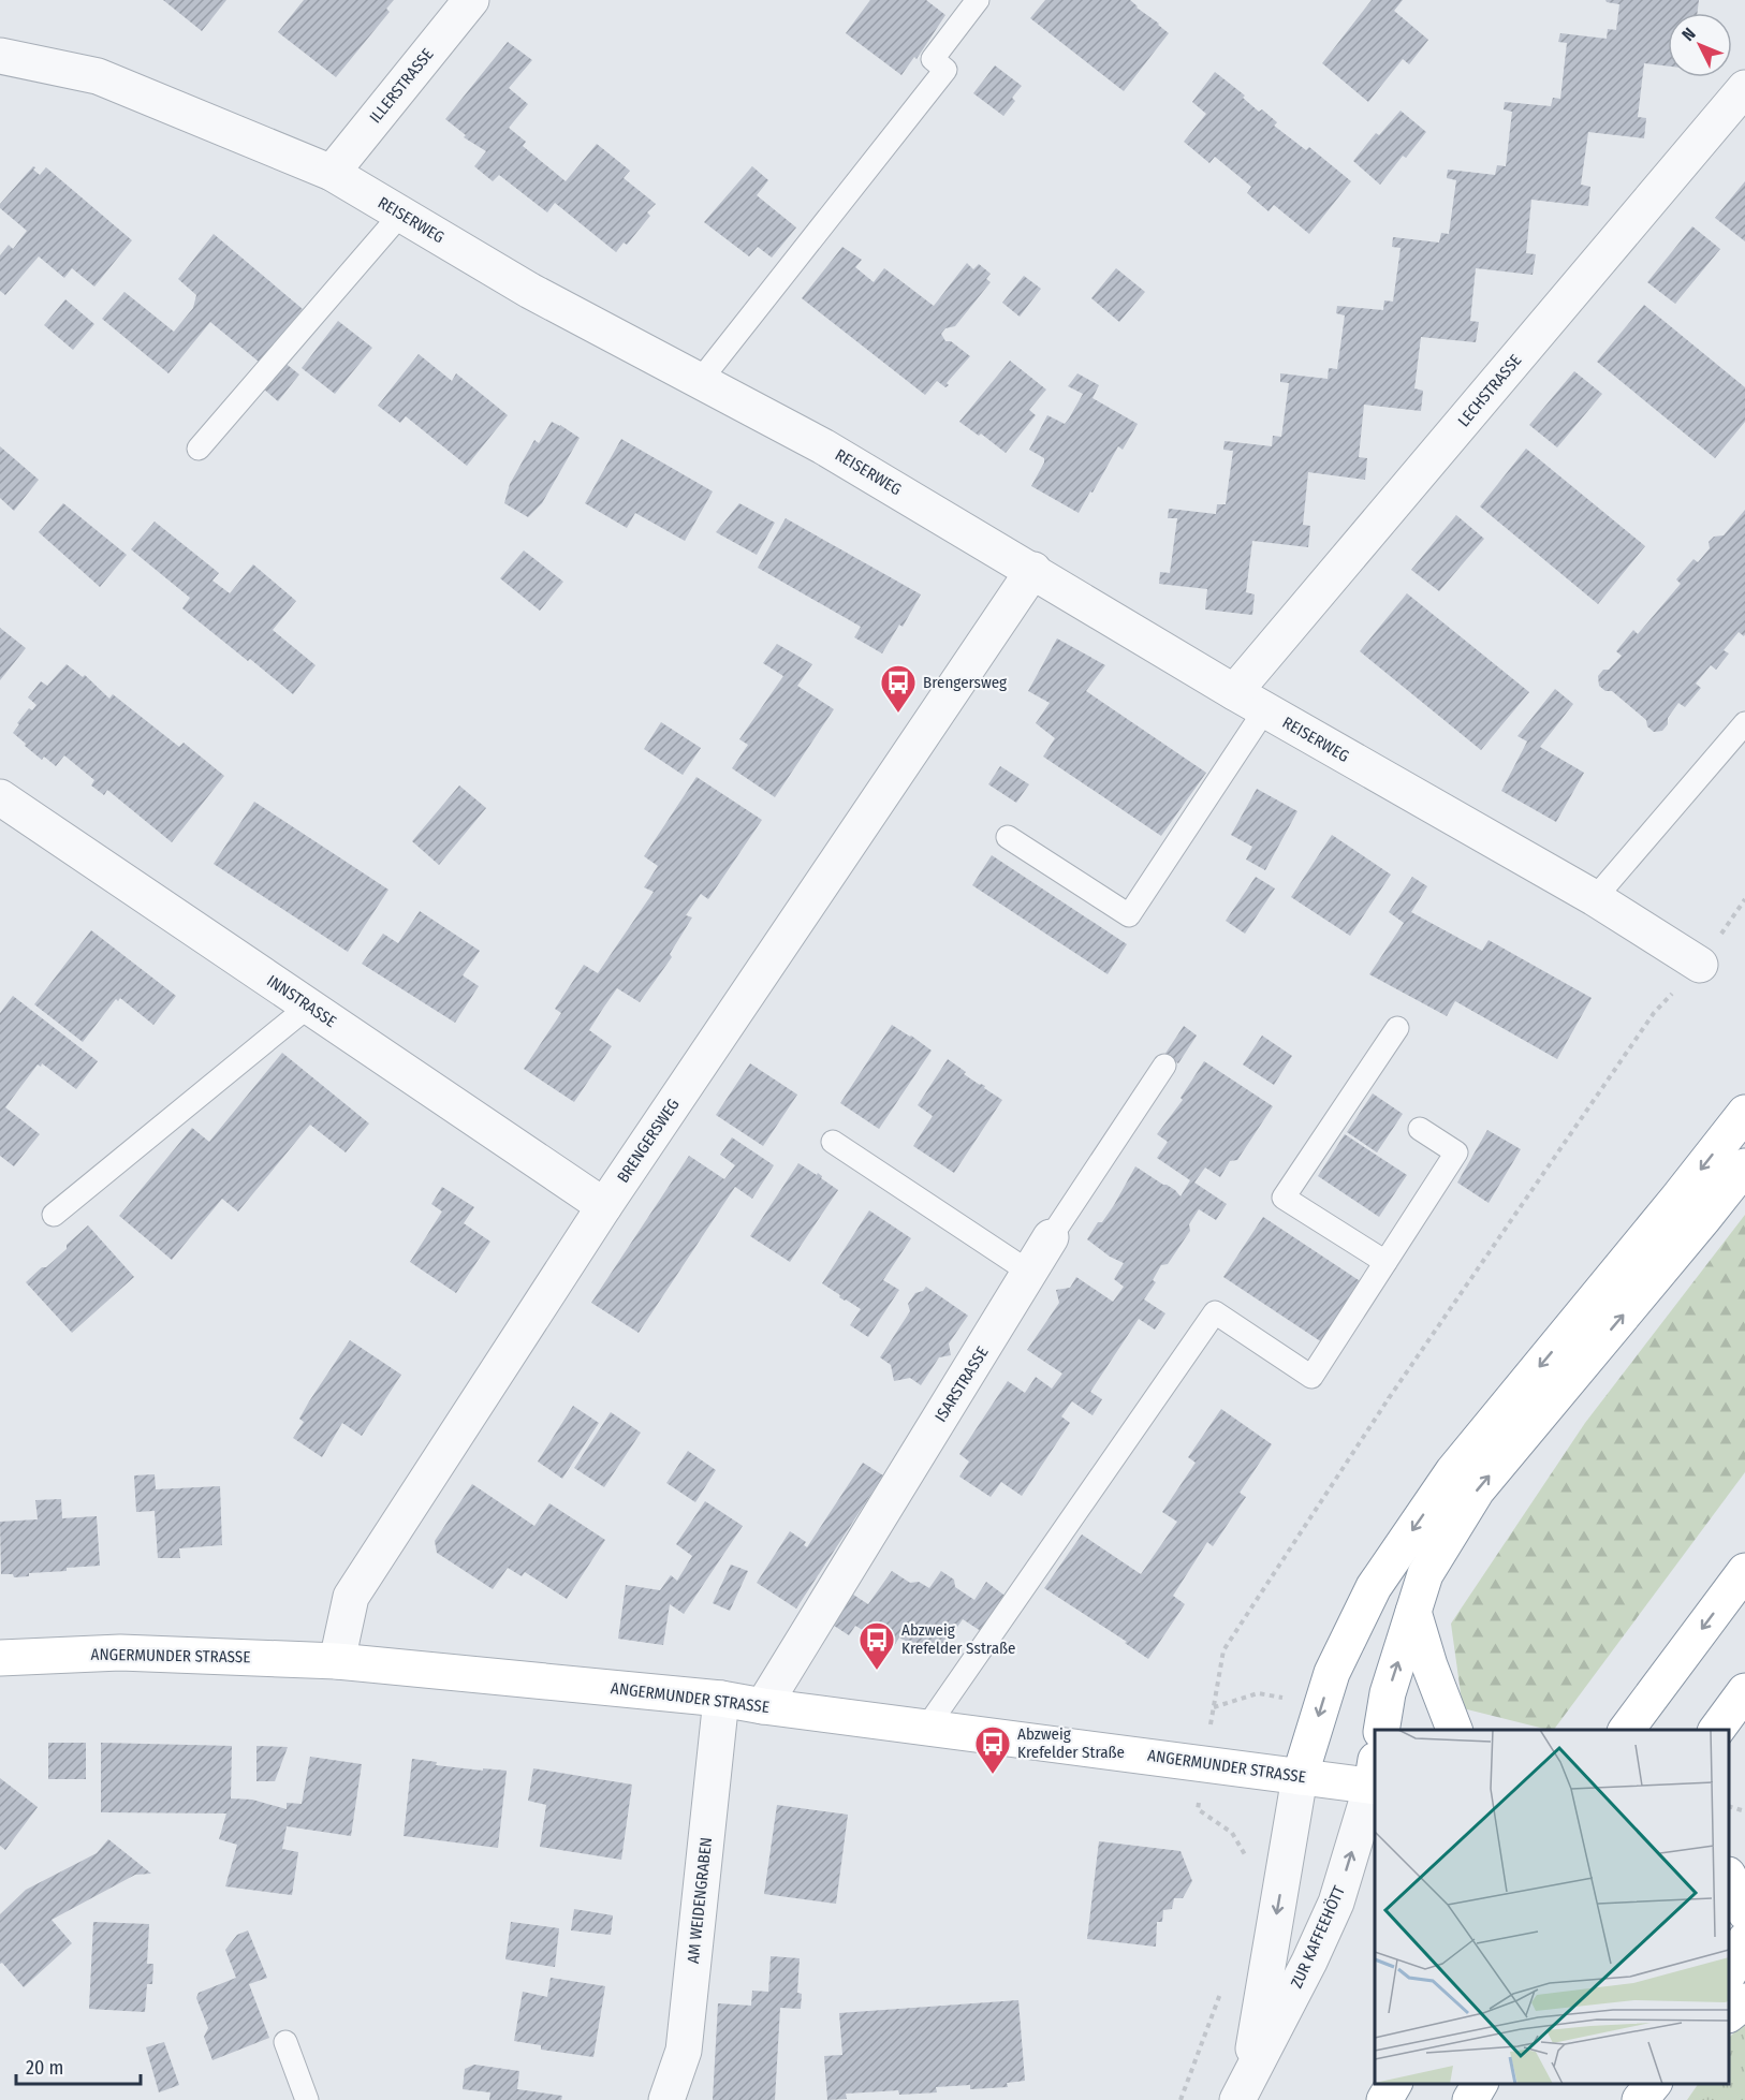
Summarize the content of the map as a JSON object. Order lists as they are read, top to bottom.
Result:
{
  "streets": {
    "main road": ["ANGERMUNDER STRASSE"],
    "street": [
      "ILLERSTRASSE",
      "REISERWEG",
      "LECHSTRASSE",
      "INNSTRASSE",
      "BRENGERSWEG",
      "ISARSTRASSE",
      "AM WEIDENGRABEN",
      "ZUR KAFFEEHÖTT"
    ]
  },
  "crossings": [
    ["ILLERSTRASSE", "REISERWEG"],
    ["REISERWEG", "LECHSTRASSE"],
    ["REISERWEG", "BRENGERSWEG"],
    ["INNSTRASSE", "BRENGERSWEG"],
    ["BRENGERSWEG", "ANGERMUNDER STRASSE"],
    ["ISARSTRASSE", "ANGERMUNDER STRASSE"],
    ["ANGERMUNDER STRASSE", "AM WEIDENGRABEN"],
    ["ANGERMUNDER STRASSE", "ZUR KAFFEEHÖTT"]
  ],
  "places": {
    "bus stop": ["Brengersweg", "Abzweig Krefelder Sstraße", "Abzweig Krefelder Straße"]
  },
  "scale_bar": "20 m",
  "north": "top left"
}
